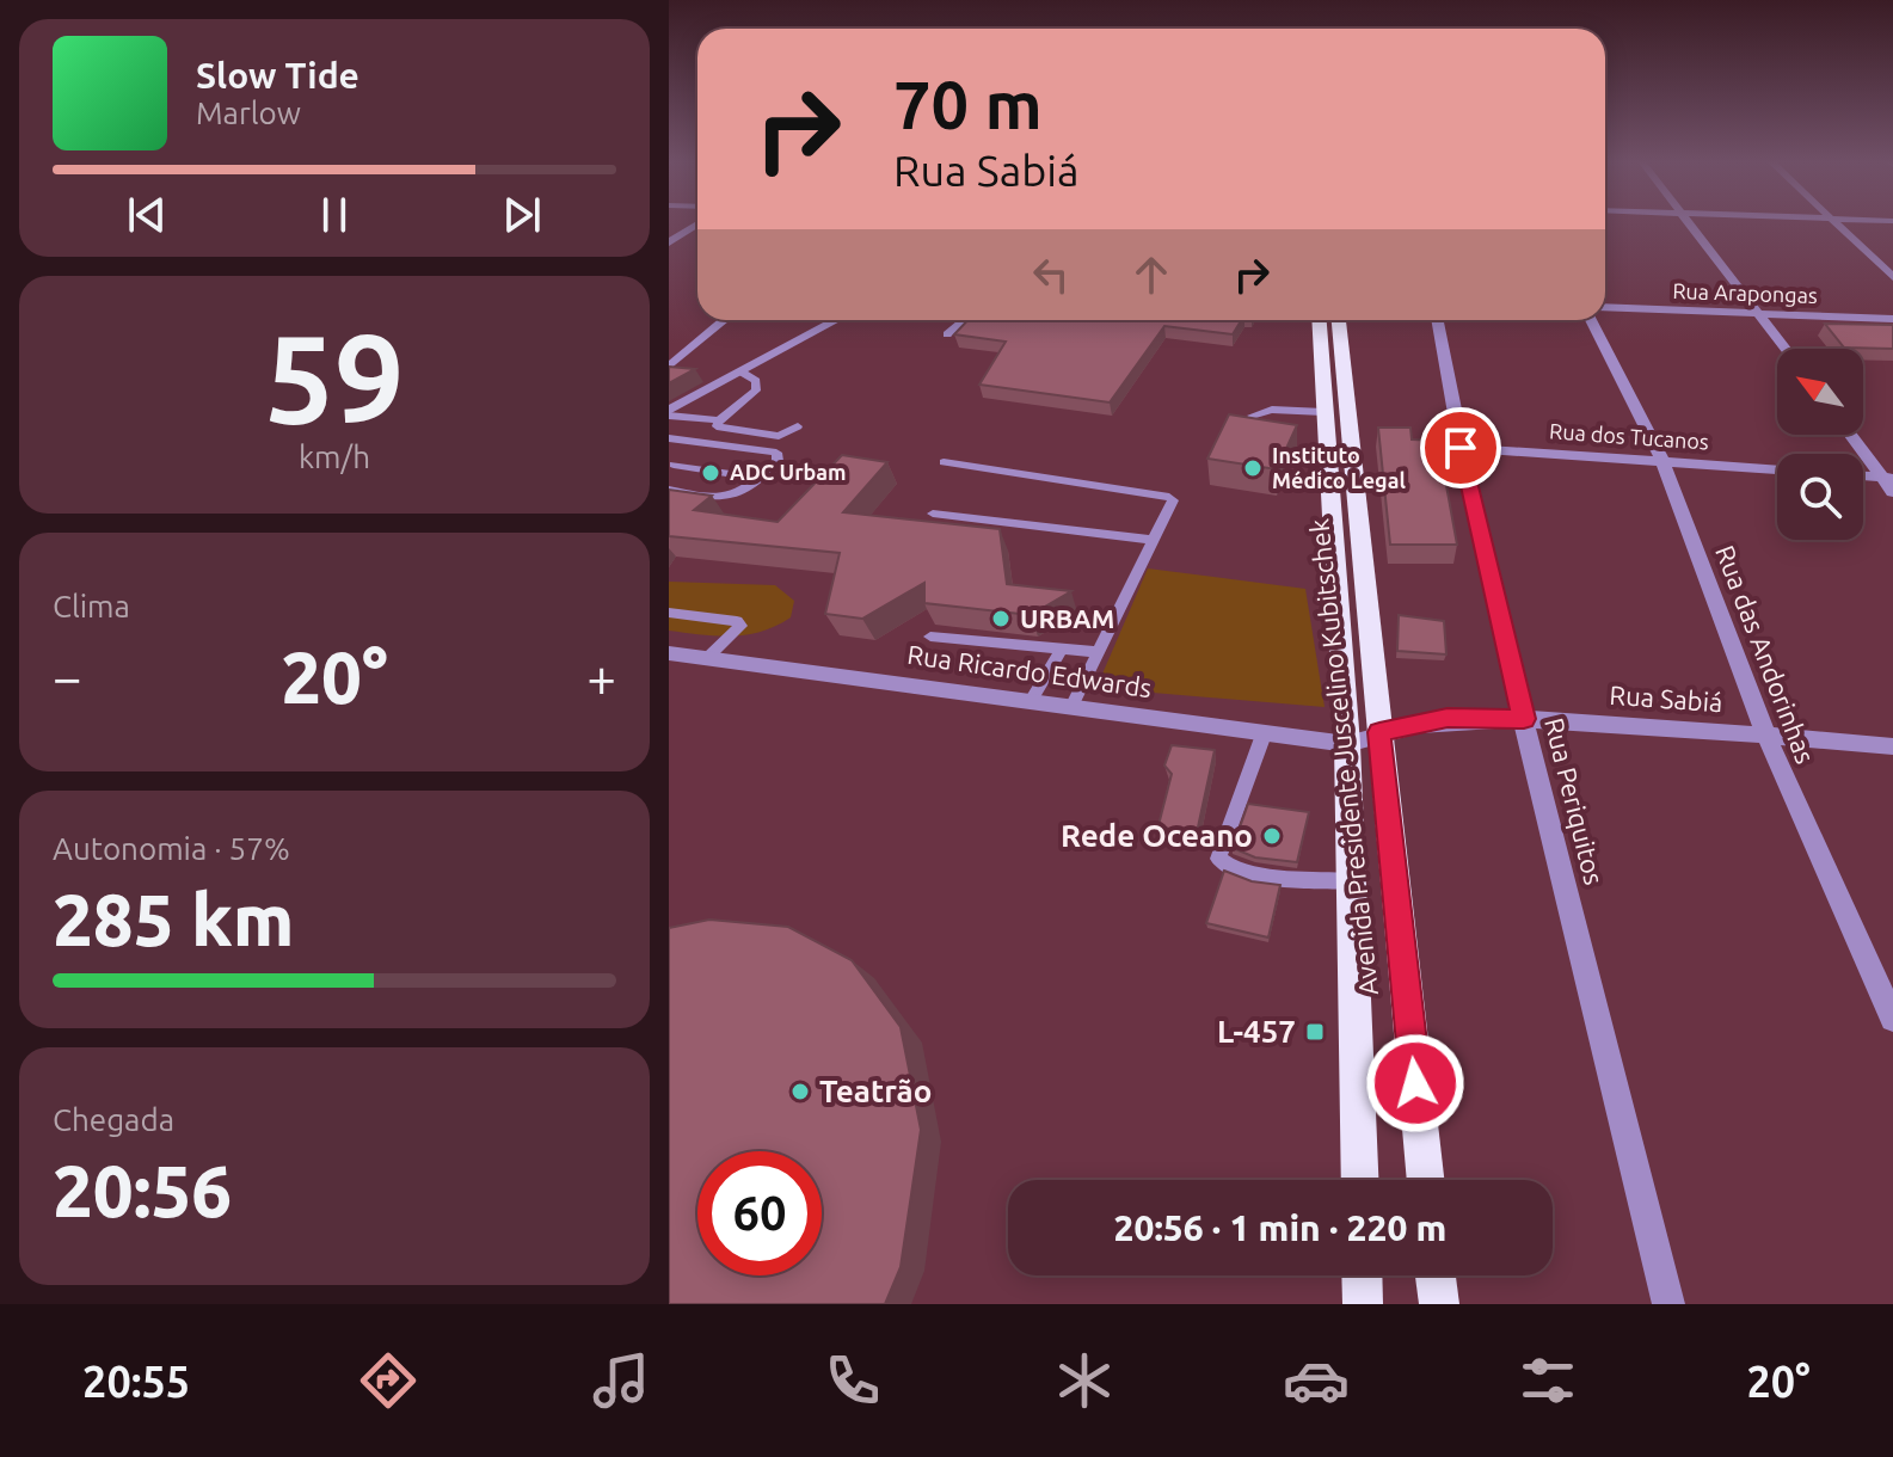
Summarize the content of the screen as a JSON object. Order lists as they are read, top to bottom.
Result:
{
  "streets": {
    "main road": ["Avenida Presidente Juscelino Kubitschek"],
    "street": [
      "Rua Arapongas",
      "Rua dos Tucanos",
      "Rua das Andorinhas",
      "Rua Ricardo Edwards",
      "Rua Sabiá",
      "Rua Periquitos"
    ]
  },
  "crossings": [
    ["Rua dos Tucanos", "Rua das Andorinhas"],
    ["Rua dos Tucanos", "Rua Periquitos"],
    ["Rua das Andorinhas", "Rua Sabiá"],
    ["Rua Ricardo Edwards", "Rua Sabiá"],
    ["Rua Ricardo Edwards", "Avenida Presidente Juscelino Kubitschek"],
    ["Rua Sabiá", "Avenida Presidente Juscelino Kubitschek"],
    ["Rua Sabiá", "Rua Periquitos"]
  ],
  "places": {
    "other": [
      "Instituto Médico Legal",
      "ADC Urbam",
      "URBAM",
      "Rede Oceano",
      "Teatrão"
    ],
    "transit": ["L-457"]
  },
  "north": "top left",
  "page": {
    "turn": ["70 m", "Rua Sabiá"],
    "song": ["Slow Tide", "Marlow"],
    "tile": [
      ["59", "km/h"],
      "Clima",
      ["Autonomia · 57%", "285 km"],
      ["Chegada", "20:56"]
    ],
    "heat": ["−", "20°", "+"],
    "limit": "60",
    "trip": "20:56 · 1 min · 220 m",
    "tabs": ["20:55", "20°"]
  }
}
